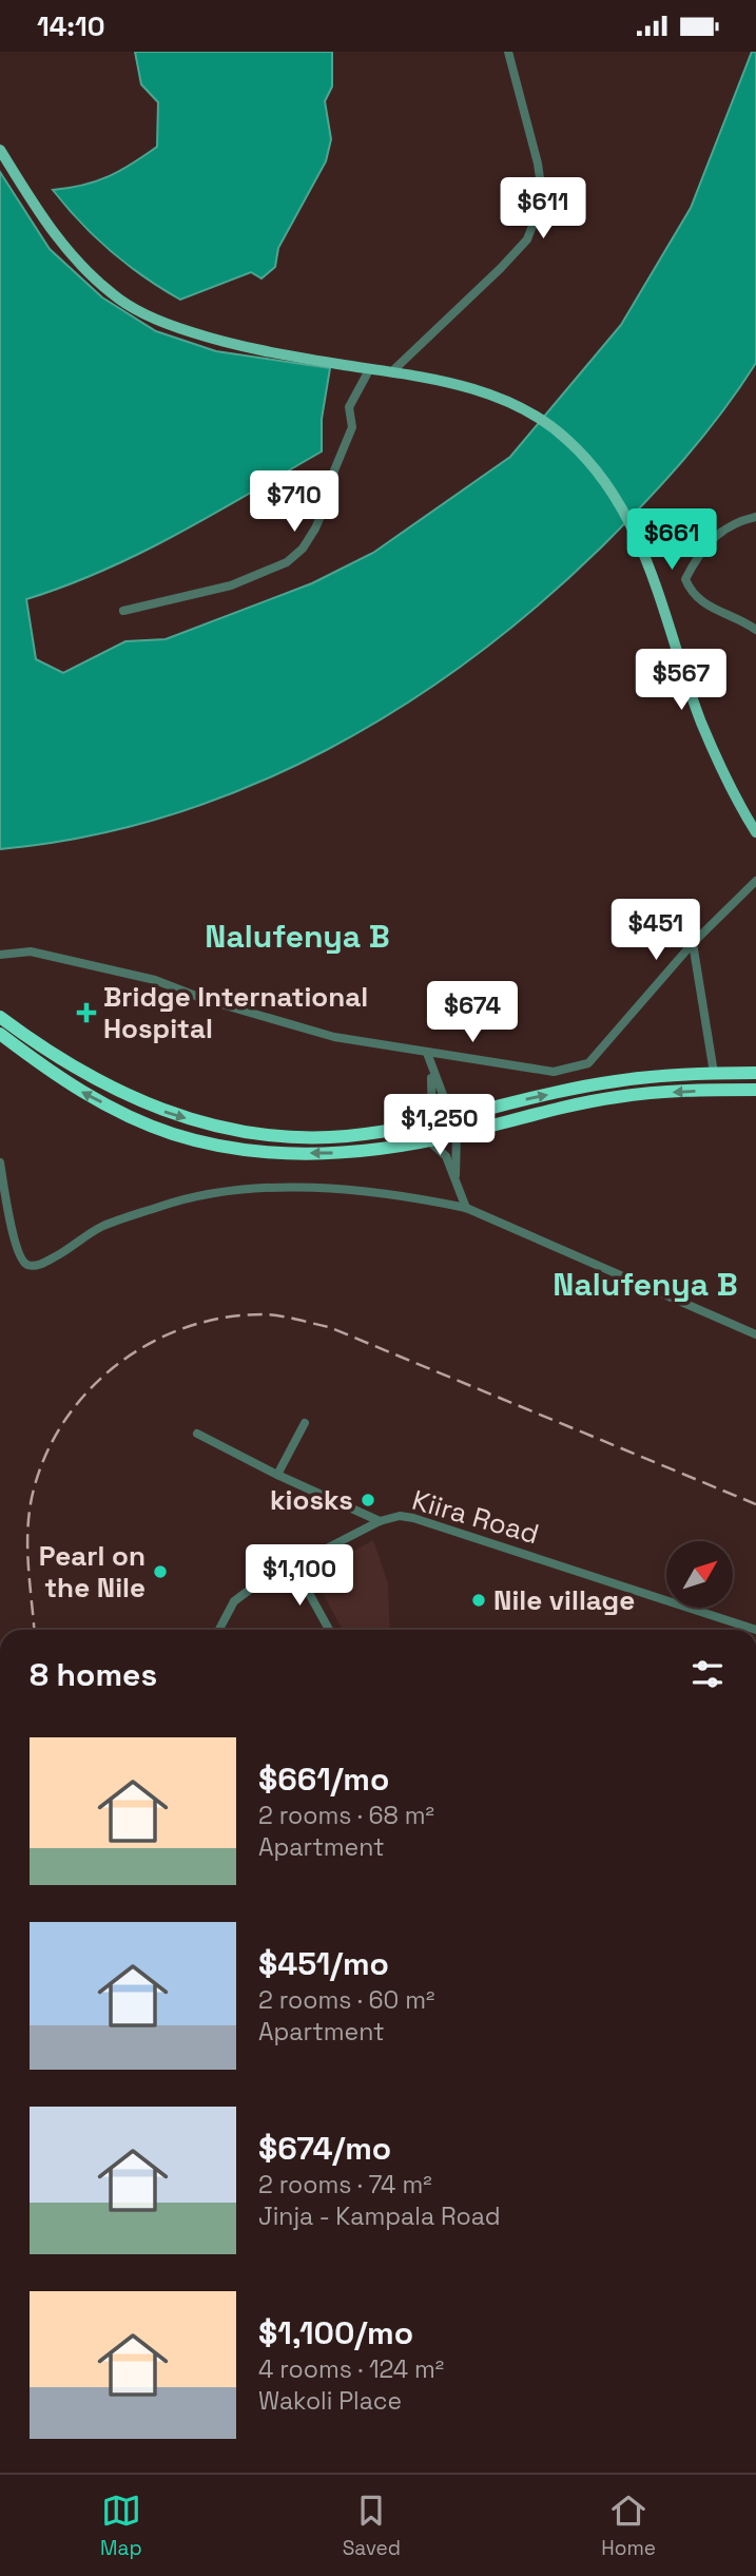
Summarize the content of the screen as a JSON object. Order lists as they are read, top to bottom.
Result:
{
  "streets": {
    "street": ["Kiira Road"]
  },
  "districts": ["Nalufenya B", "Nalufenya B"],
  "places": {
    "health": ["Bridge International Hospital"],
    "other": ["kiosks", "Pearl on the Nile", "Nile village"]
  },
  "north": "top right",
  "page": {
    "status": "14:10",
    "price": [
      "$611",
      "$710",
      "$661",
      "$567",
      "$451",
      "$674",
      "$1,250",
      "$1,100"
    ],
    "heading": "8 homes",
    "list": [
      {
        "name": "$661/mo",
        "note": "2 rooms · 68 m² · Apartment"
      },
      {
        "name": "$451/mo",
        "note": "2 rooms · 60 m² · Apartment"
      },
      {
        "name": "$674/mo",
        "note": "2 rooms · 74 m² · Jinja - Kampala Road"
      },
      {
        "name": "$1,100/mo",
        "note": "4 rooms · 124 m² · Wakoli Place"
      }
    ],
    "tabs": ["Map", "Saved", "Home"]
  }
}
